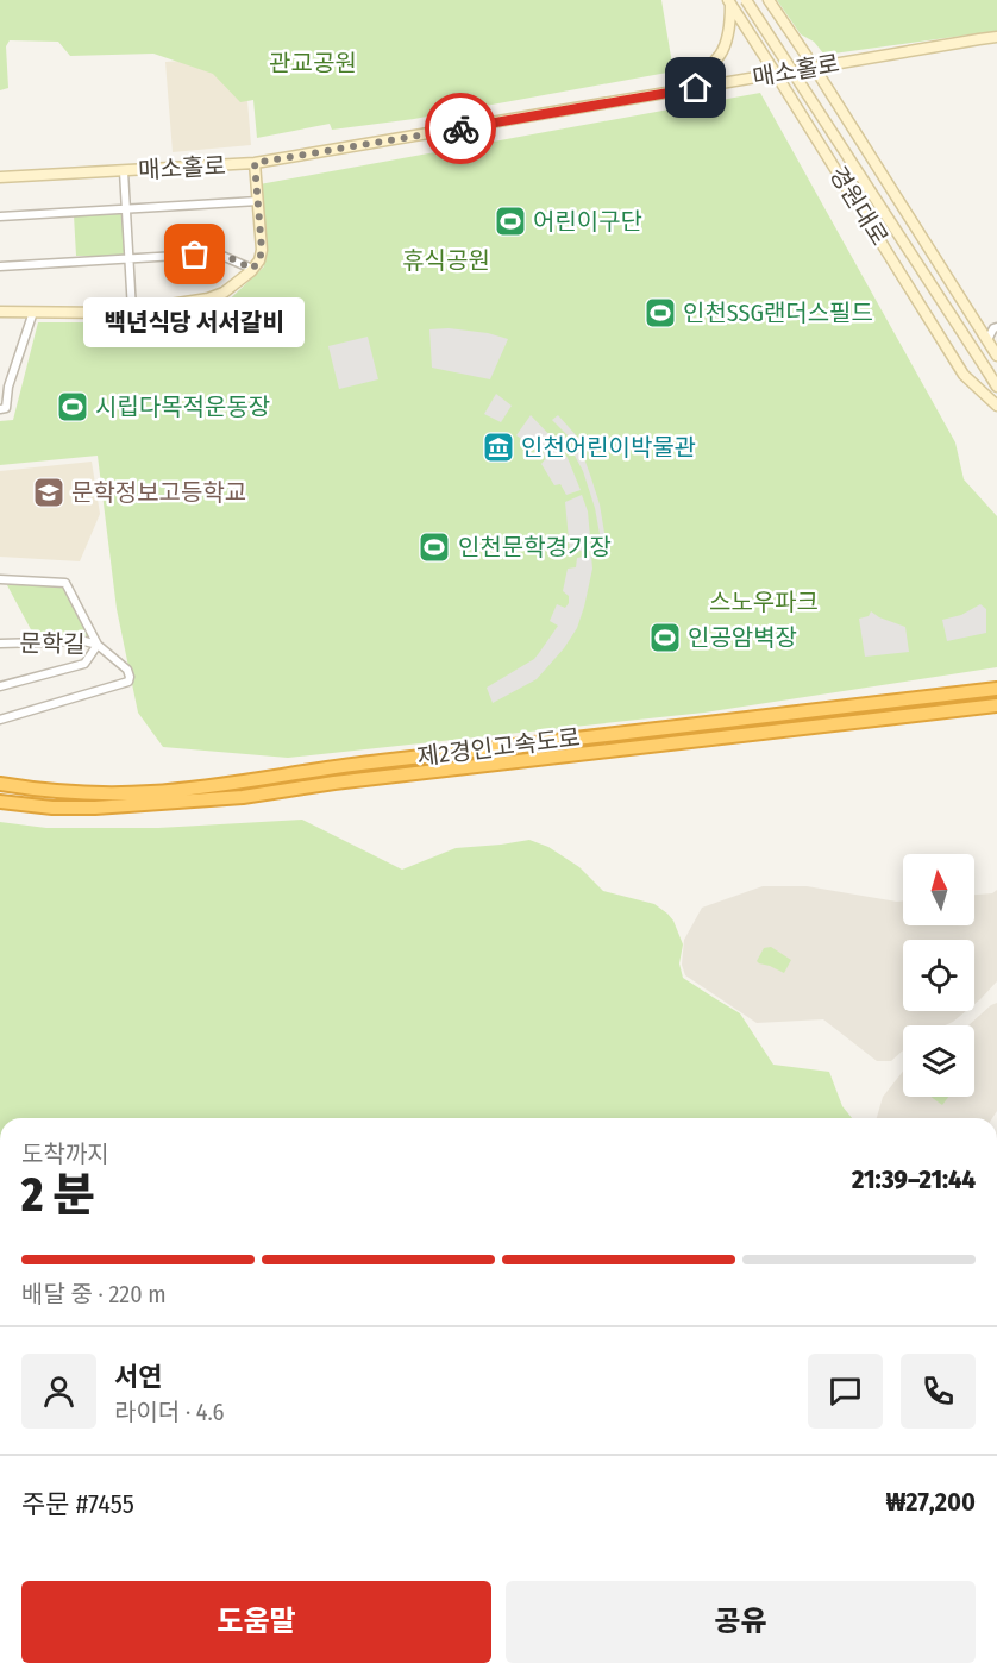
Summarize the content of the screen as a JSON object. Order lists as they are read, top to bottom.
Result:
{
  "streets": {
    "highway": ["제2경인고속도로"],
    "main road": ["매소홀로", "경원대로"],
    "street": ["문학길"]
  },
  "crossings": [
    ["매소홀로", "경원대로"]
  ],
  "parks": ["관교공원", "휴식공원", "스노우파크"],
  "places": {
    "sports": [
      "어린이구단",
      "인천SSG랜더스필드",
      "시립다목적운동장",
      "인천문학경기장",
      "인공암벽장"
    ],
    "other": ["백년식당 서서갈비"],
    "museum": ["인천어린이박물관"],
    "school or university": ["문학정보고등학교"]
  },
  "north": "top",
  "page": {
    "bubble": "백년식당 서서갈비",
    "heading": ["2 분", "도착까지", "21:39–21:44"],
    "panel": [
      "서연",
      "라이더 · 4.6",
      "주문 #7455",
      "₩27,200"
    ],
    "bar": "배달 중 · 220 m",
    "buttons": ["도움말", "공유"]
  }
}
